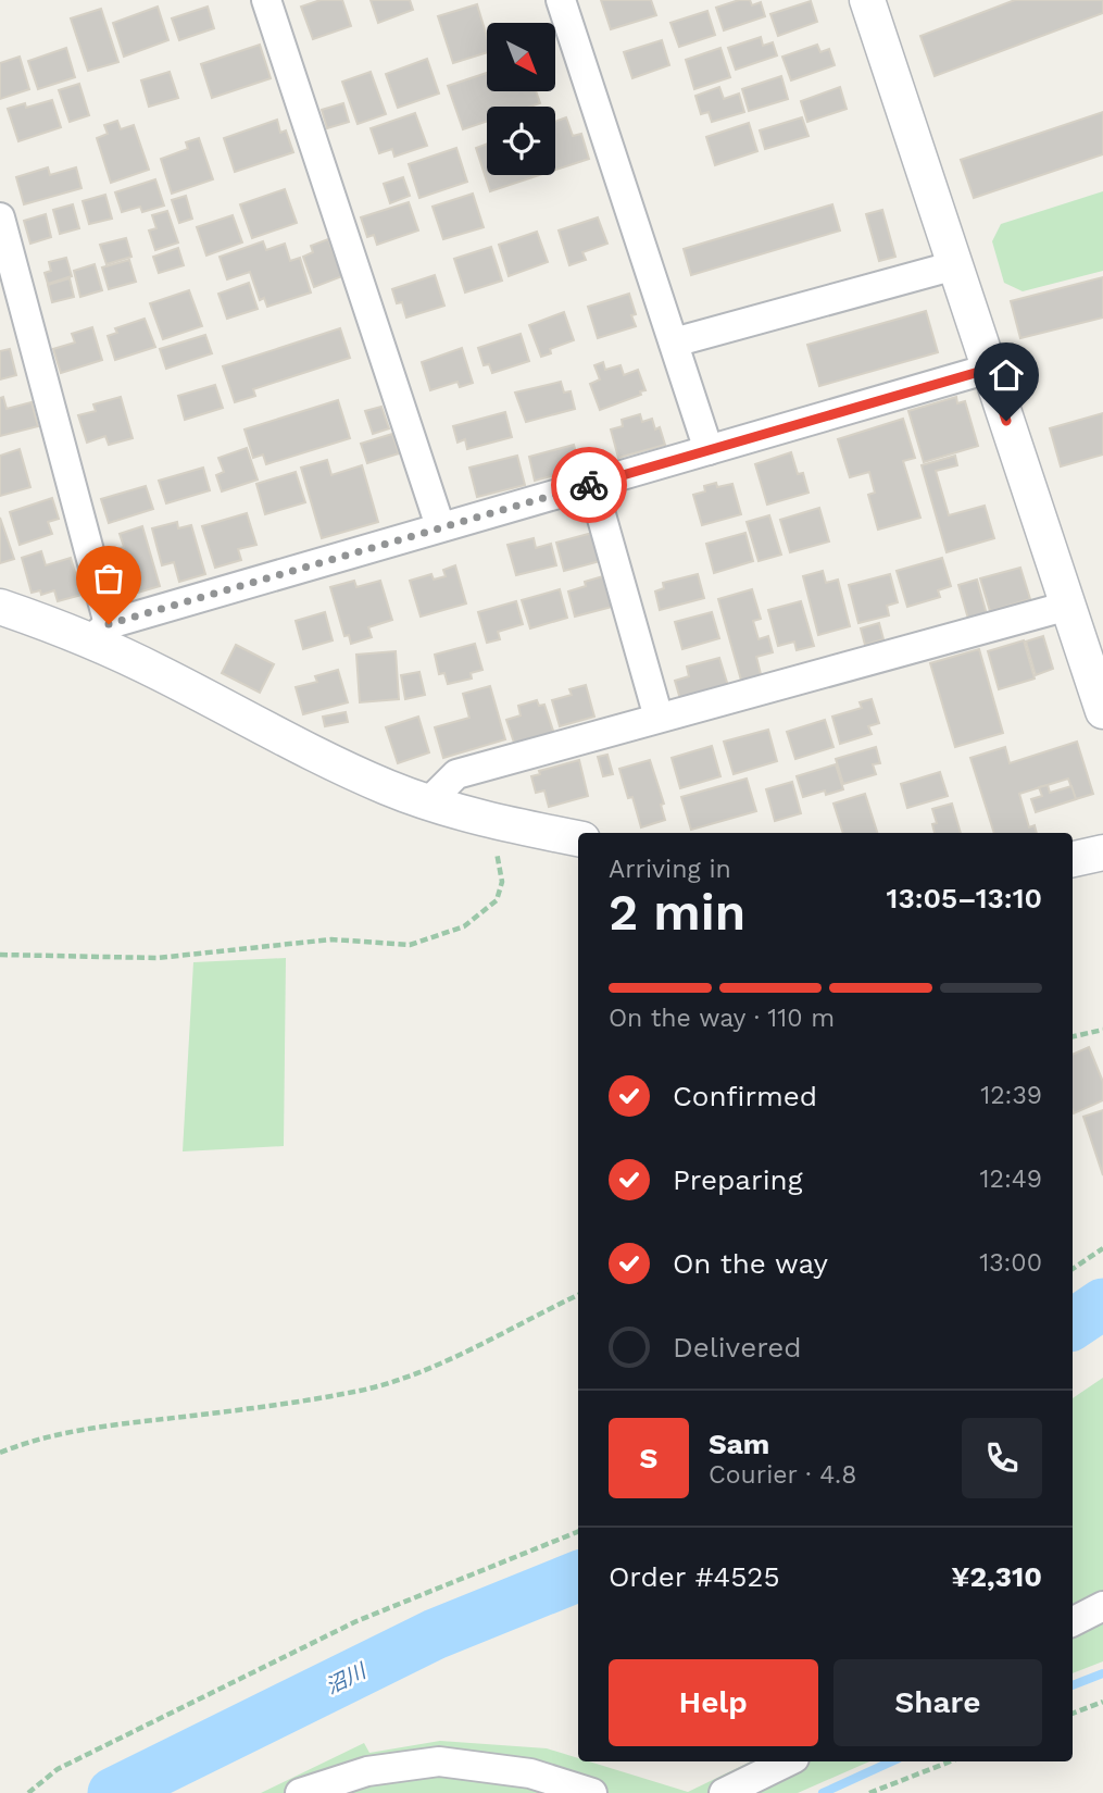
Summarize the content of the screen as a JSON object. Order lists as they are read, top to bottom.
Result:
{
  "water": ["沼川"],
  "north": "bottom right",
  "page": {
    "heading": ["2 min", "Arriving in", "13:05–13:10"],
    "panel": [
      "Sam",
      "Courier · 4.8",
      "Order #4525",
      "¥2,310"
    ],
    "bar": "On the way · 110 m",
    "list": [
      ["Confirmed", "12:39"],
      ["Preparing", "12:49"],
      ["On the way", "13:00"],
      "Delivered"
    ],
    "round": "S",
    "buttons": ["Help", "Share"]
  }
}
